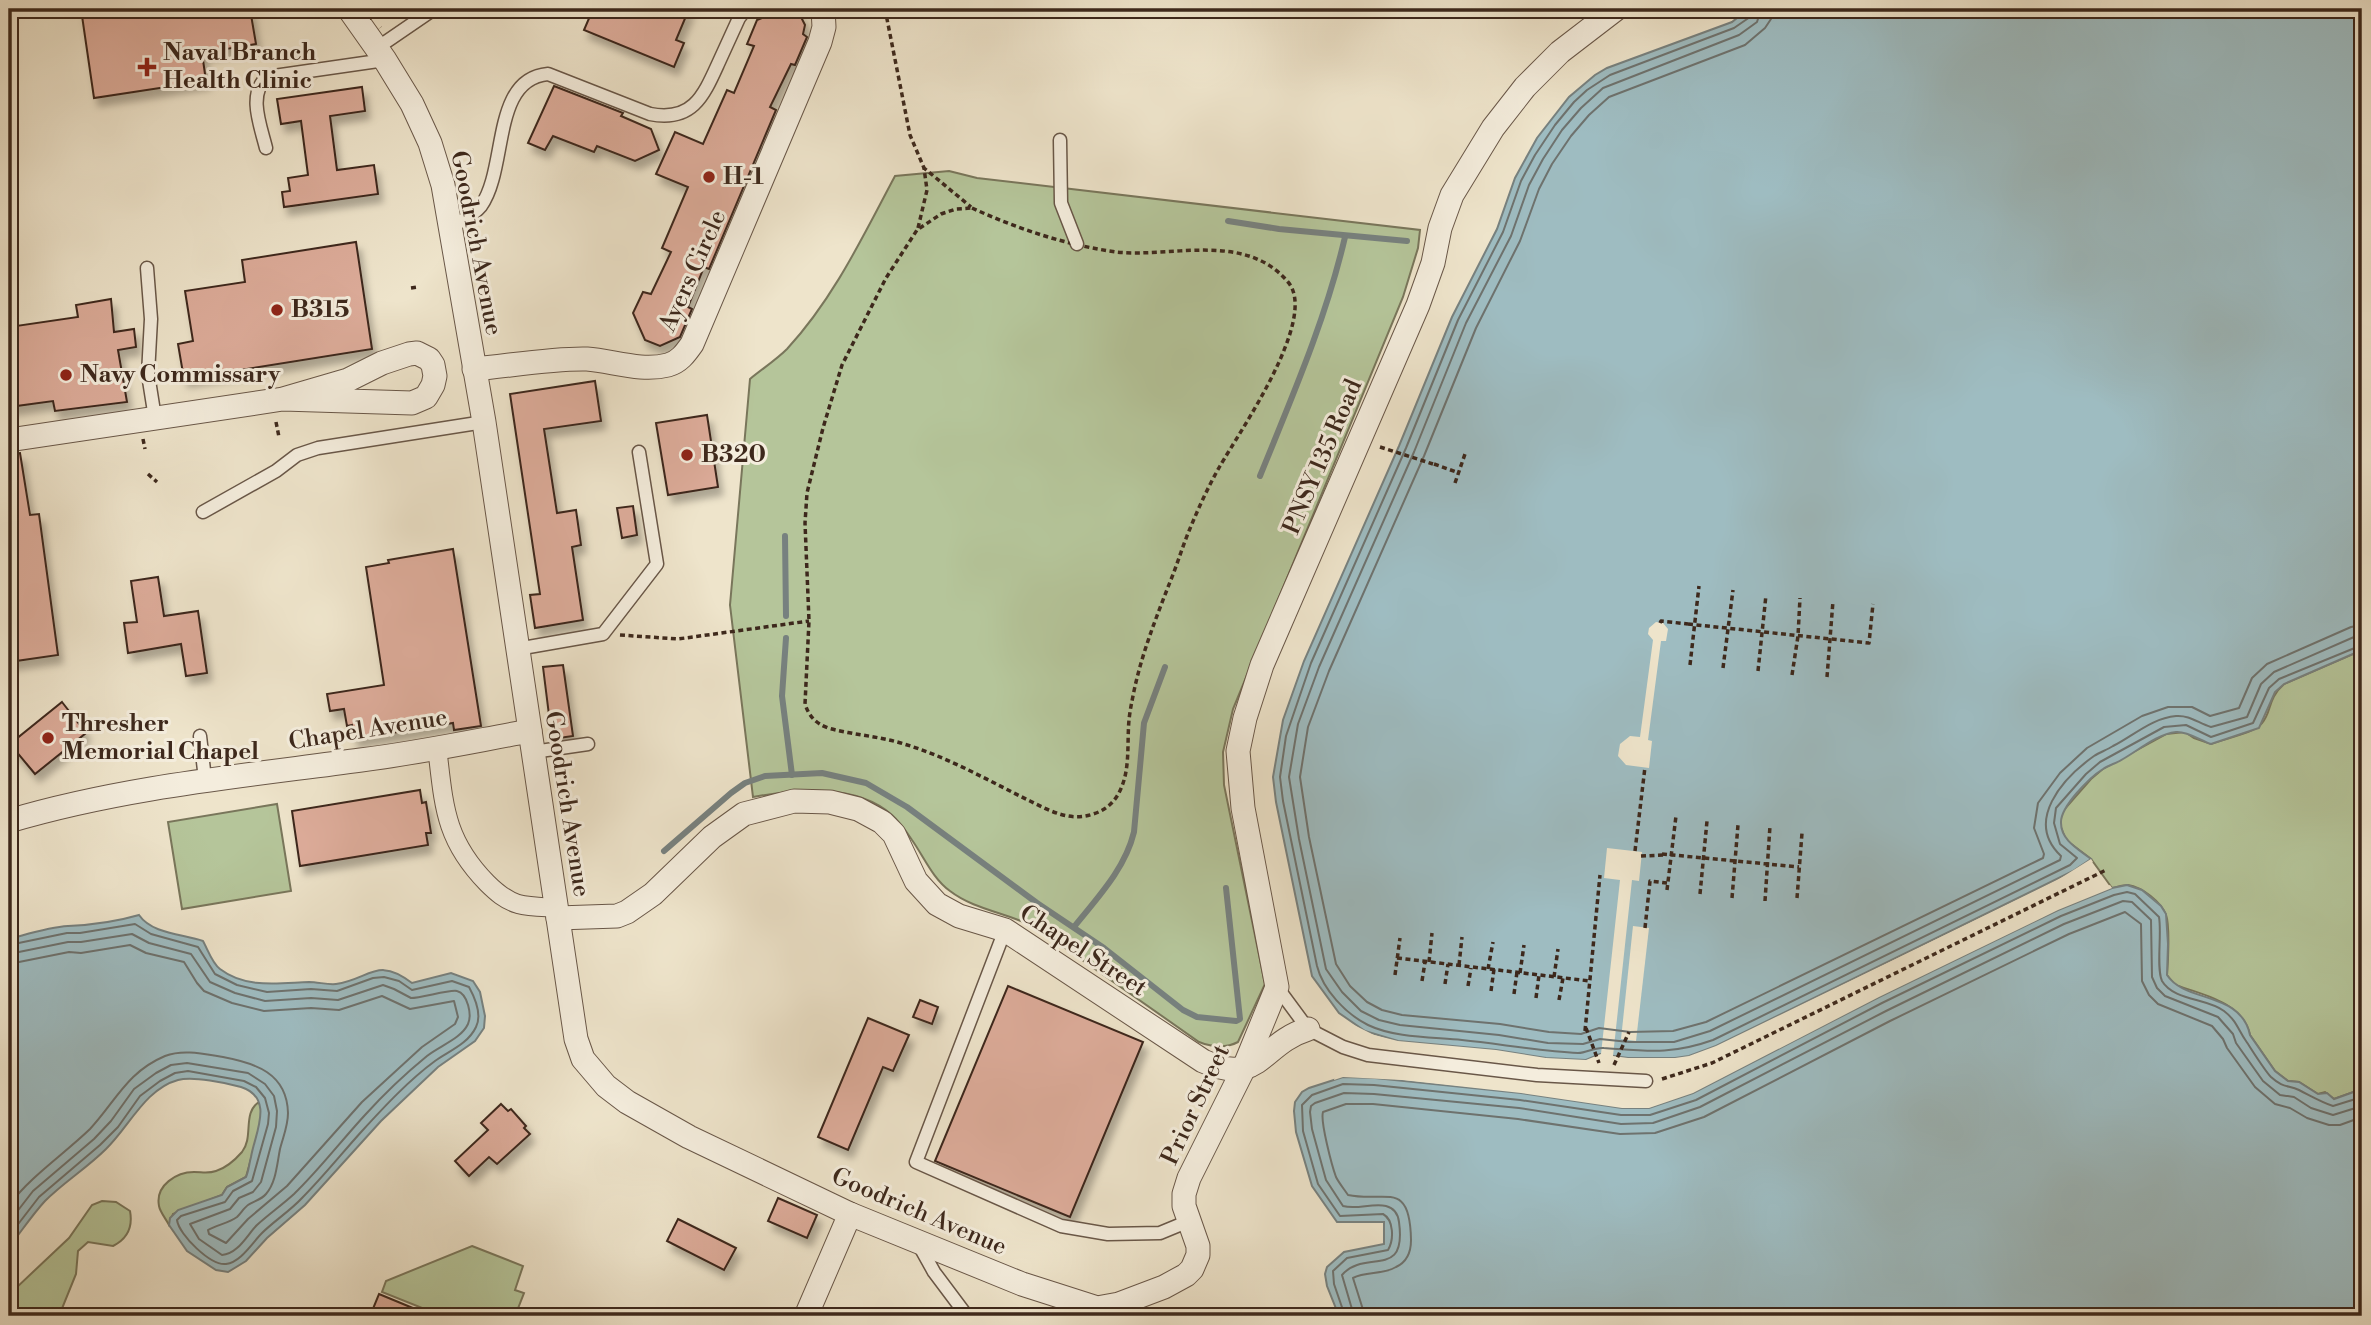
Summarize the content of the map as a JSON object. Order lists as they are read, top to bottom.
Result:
{
  "streets": {
    "street": [
      "Goodrich Avenue",
      "Ayers Circle",
      "PNSY 135 Road",
      "Chapel Avenue",
      "Chapel Street",
      "Prior Street"
    ]
  },
  "crossings": [
    ["Goodrich Avenue", "Ayers Circle"],
    ["Goodrich Avenue", "Chapel Avenue"],
    ["Goodrich Avenue", "Chapel Street"],
    ["Goodrich Avenue", "Prior Street"],
    ["PNSY 135 Road", "Prior Street"],
    ["Chapel Street", "Prior Street"]
  ],
  "places": {
    "health": ["Naval Branch Health Clinic"],
    "other": [
      "H-1",
      "B315",
      "Navy Commissary",
      "B320",
      "Thresher Memorial Chapel"
    ]
  }
}
